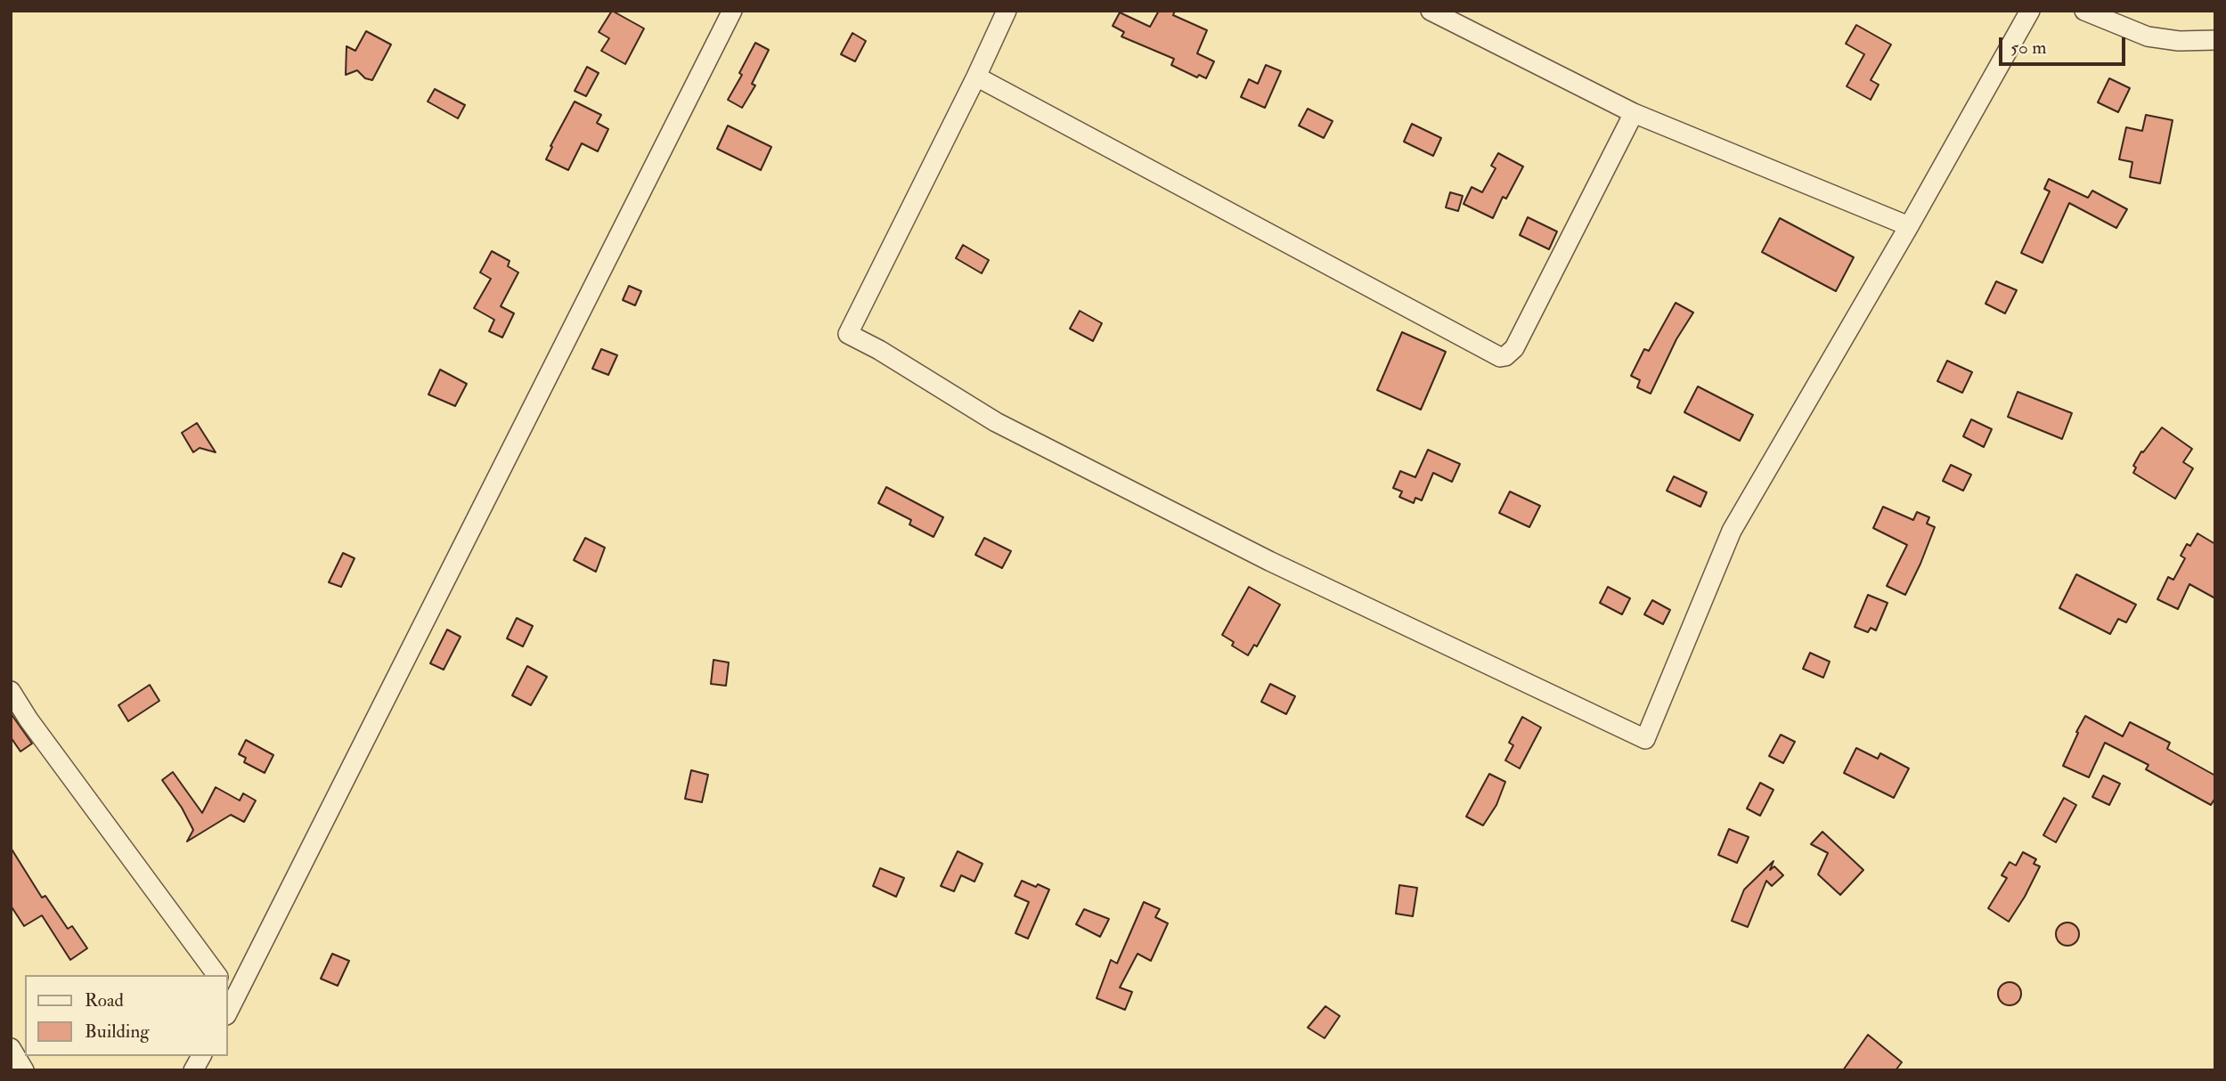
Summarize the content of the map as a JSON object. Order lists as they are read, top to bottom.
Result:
{
  "legend": ["Road", "Building"],
  "scale_bar": "50 m"
}
